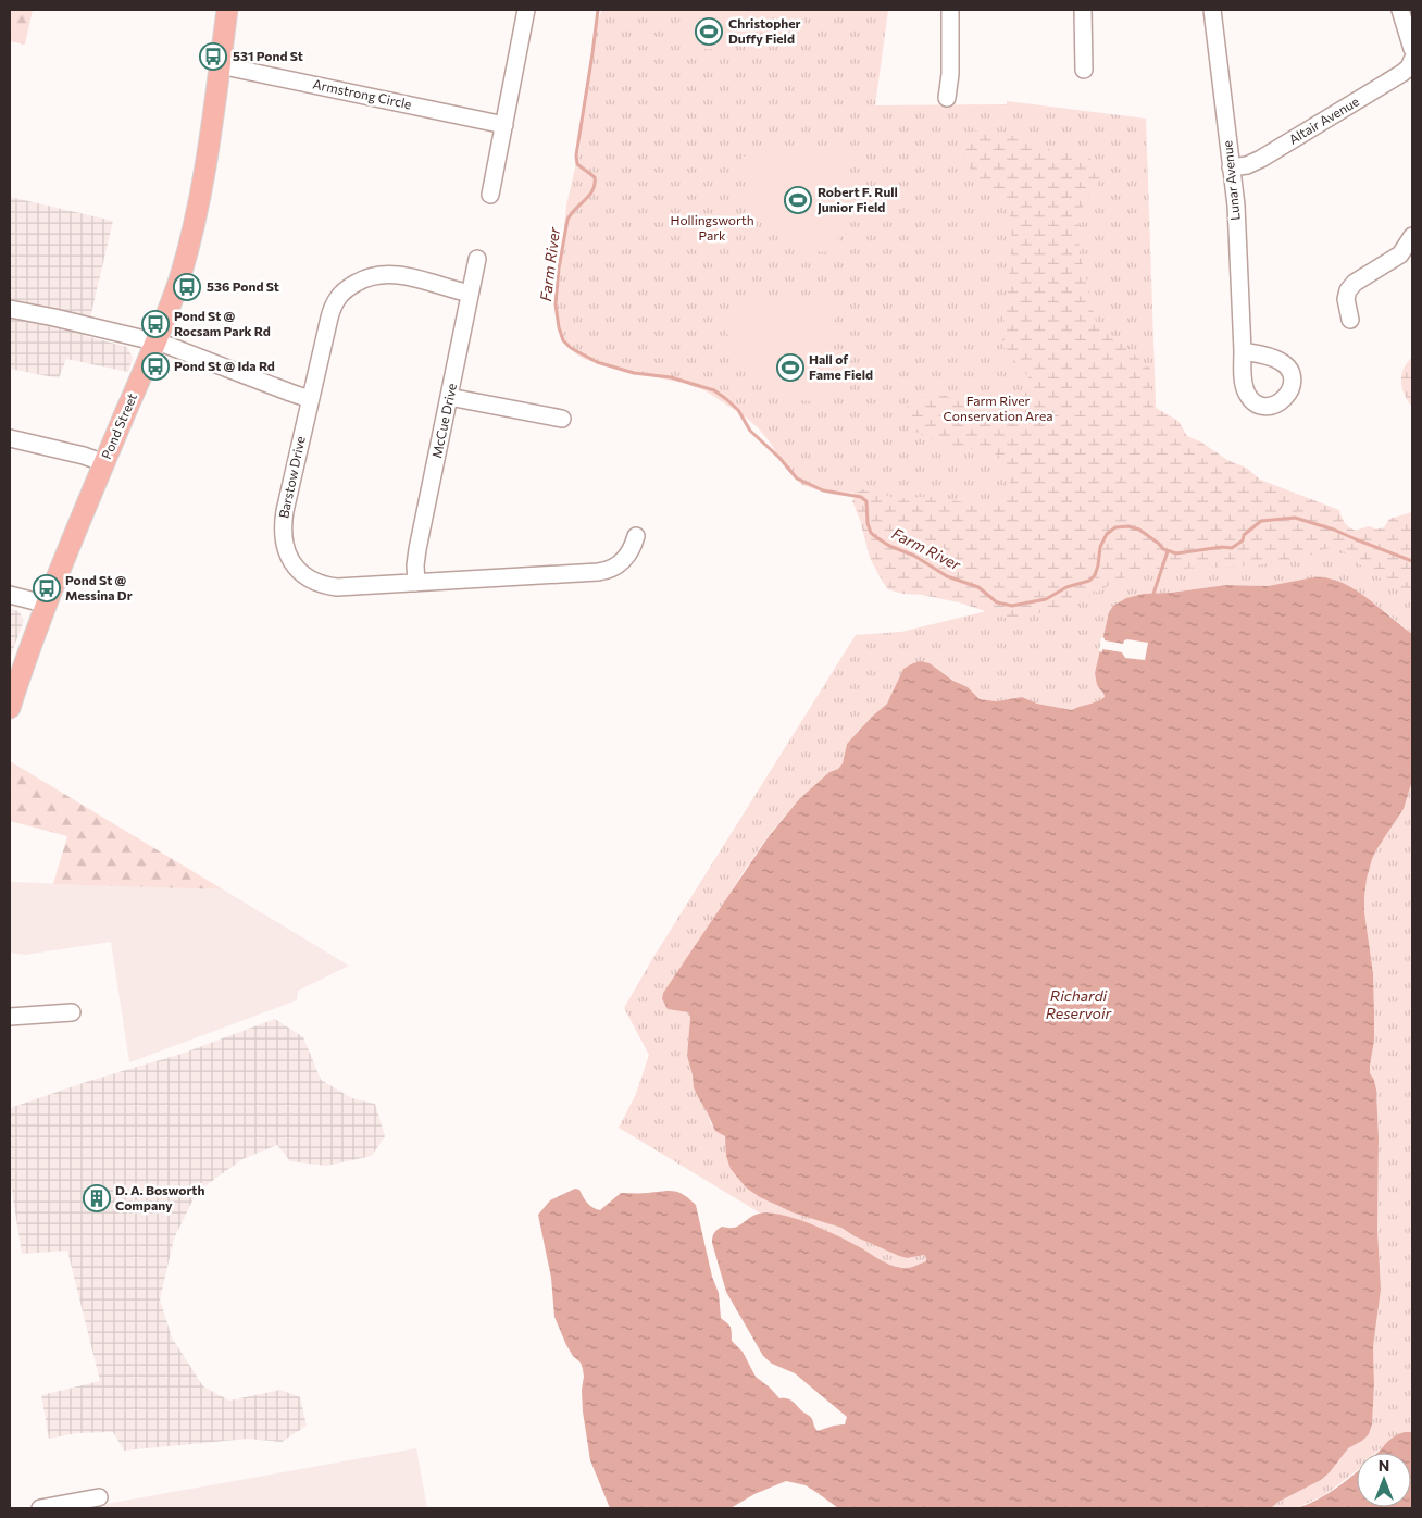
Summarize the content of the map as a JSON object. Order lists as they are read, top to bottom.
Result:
{
  "streets": {
    "main road": ["Pond Street"],
    "street": [
      "Armstrong Circle",
      "Altair Avenue",
      "Lunar Avenue",
      "McCue Drive",
      "Barstow Drive"
    ]
  },
  "crossings": [
    ["Armstrong Circle", "Pond Street"],
    ["Altair Avenue", "Lunar Avenue"],
    ["McCue Drive", "Barstow Drive"]
  ],
  "water": ["Farm River", "Richardi Reservoir"],
  "parks": ["Hollingsworth Park", "Farm River Conservation Area"],
  "places": {
    "sports": ["Christopher Duffy Field", "Robert F. Rull Junior Field", "Hall of Fame Field"],
    "bus stop": [
      "531 Pond St",
      "536 Pond St",
      "Pond St @ Rocsam Park Rd",
      "Pond St @ Ida Rd",
      "Pond St @ Messina Dr"
    ],
    "building": ["D. A. Bosworth Company"]
  },
  "north": "top"
}
